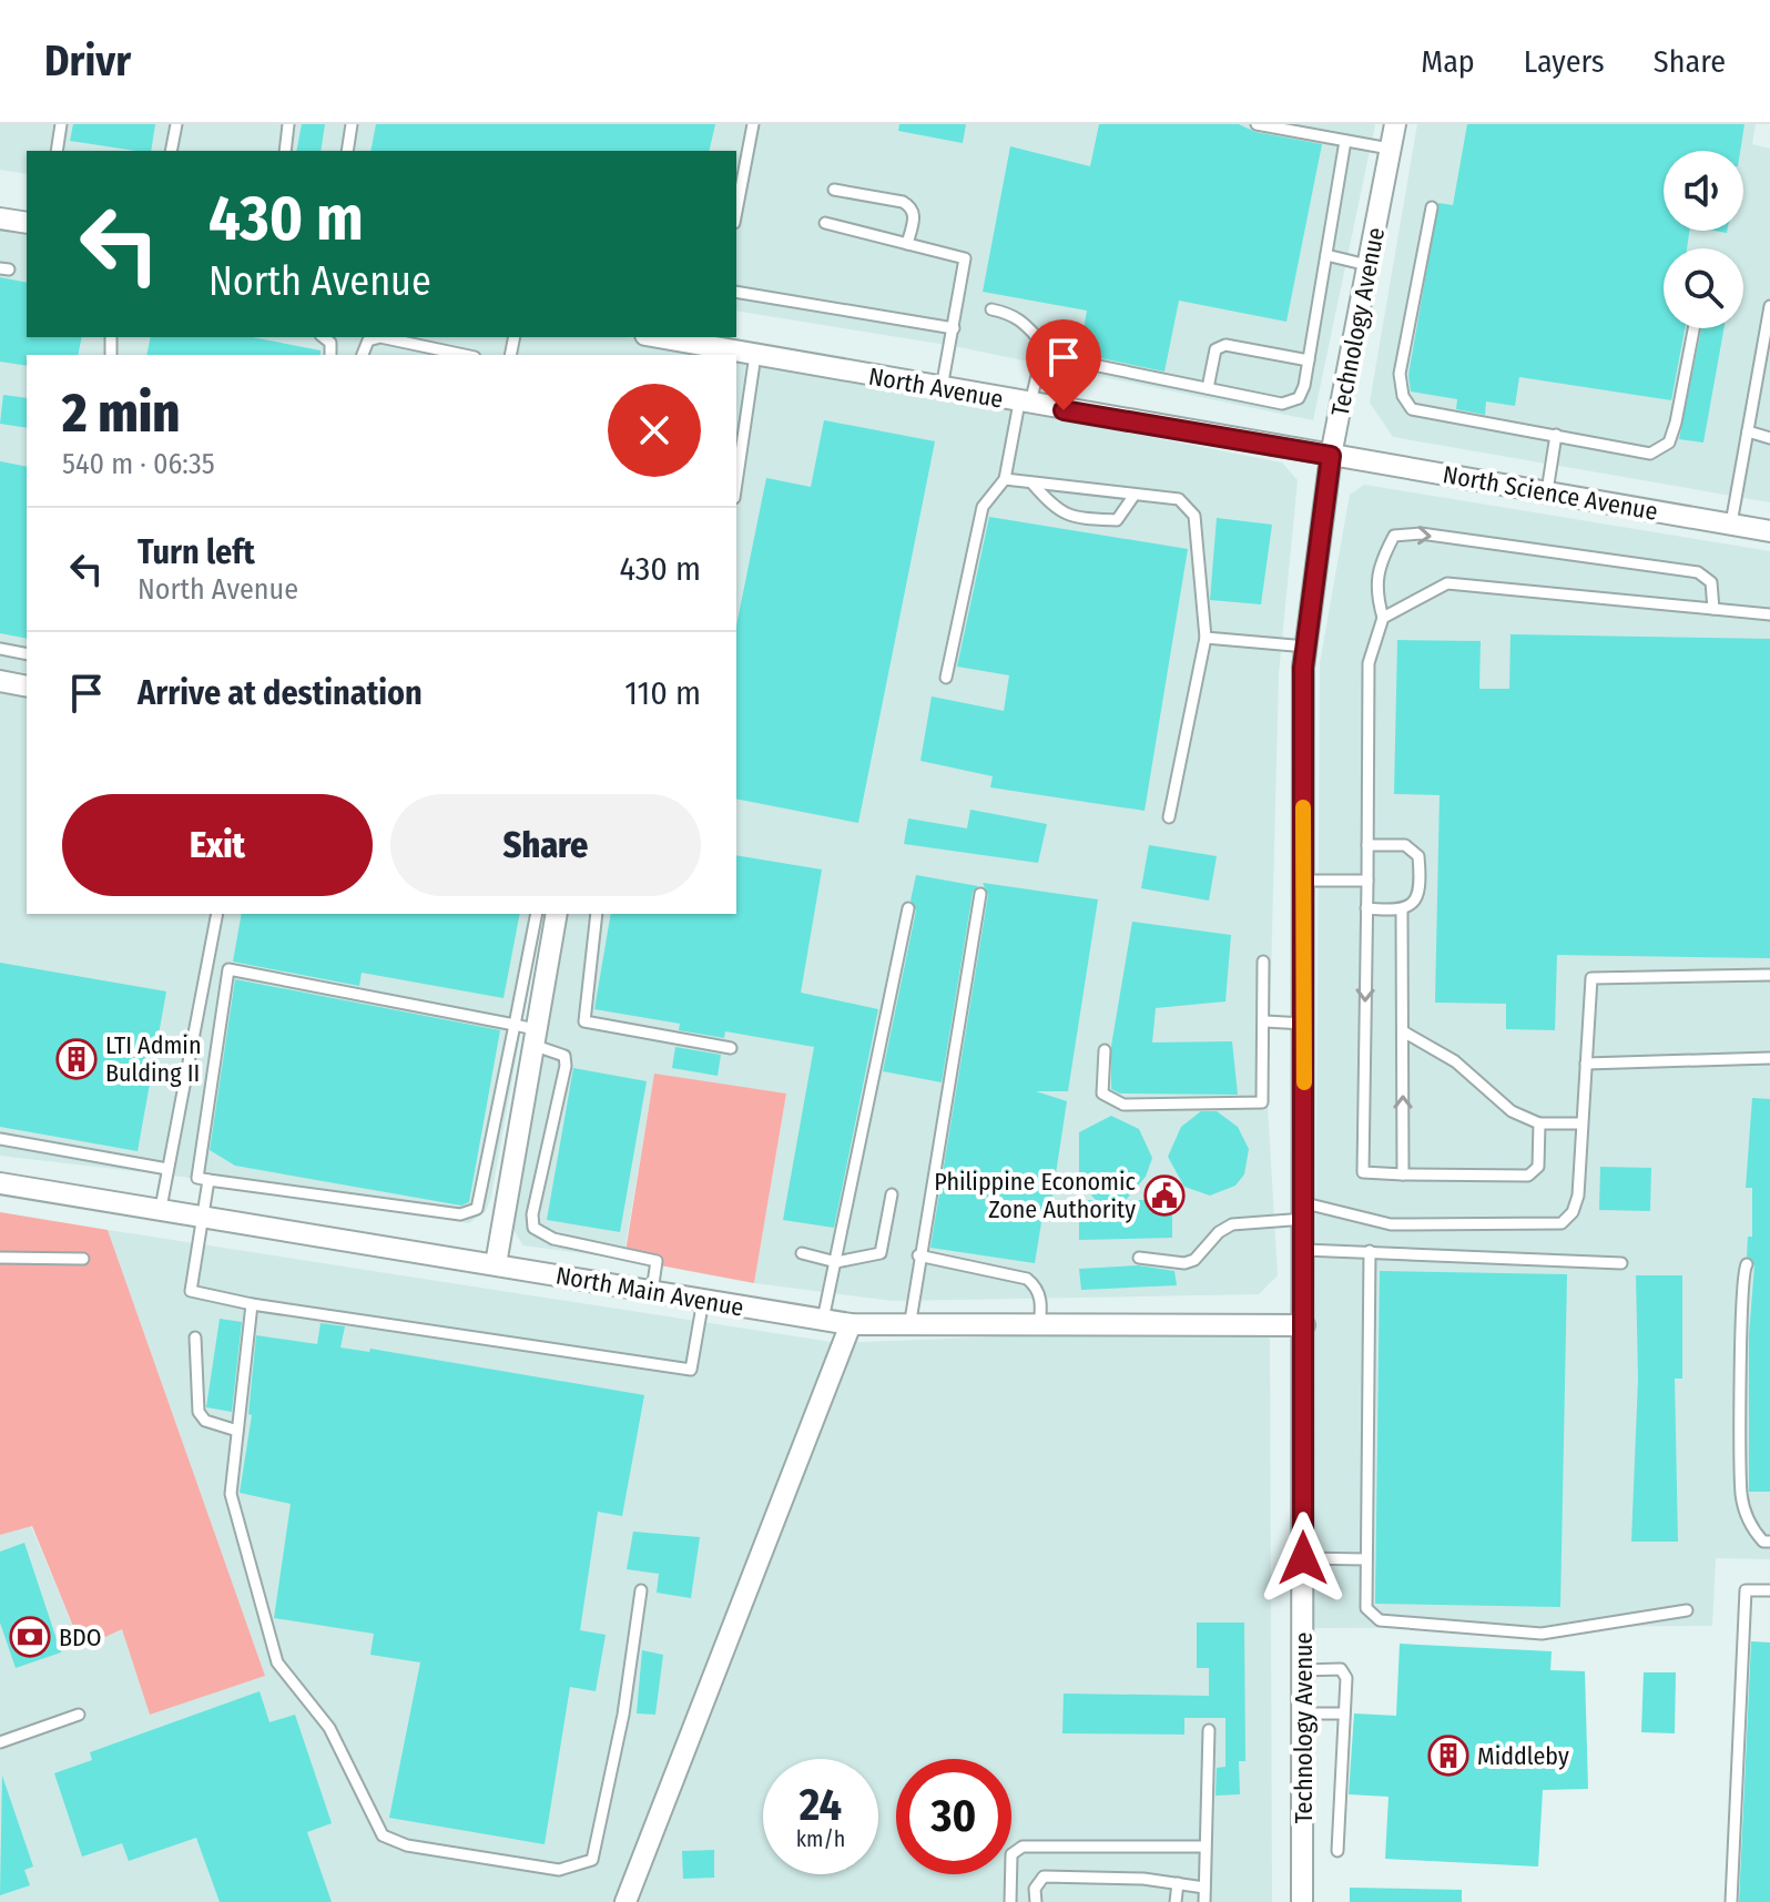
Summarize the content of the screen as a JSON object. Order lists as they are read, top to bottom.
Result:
{
  "streets": {
    "street": [
      "Technology Avenue",
      "North Avenue",
      "North Science Avenue",
      "North Main Avenue"
    ]
  },
  "crossings": [
    ["Technology Avenue", "North Avenue"],
    ["Technology Avenue", "North Science Avenue"],
    ["Technology Avenue", "North Main Avenue"],
    ["North Avenue", "North Science Avenue"]
  ],
  "places": {
    "building": ["LTI Admin Bulding II", "Middleby"],
    "public building": ["Philippine Economic Zone Authority"],
    "bank": ["BDO"]
  },
  "page": {
    "header": "Drivr",
    "nav": ["Map", "Layers", "Share"],
    "turn": ["430 m", "North Avenue"],
    "heading": ["2 min", "540 m · 06:35"],
    "list": [
      {
        "name": "Turn left",
        "note": "North Avenue",
        "value": "430 m"
      },
      {
        "name": "Arrive at destination",
        "value": "110 m"
      }
    ],
    "buttons": ["Exit", "Share"],
    "speed": "24 km/h",
    "limit": "30"
  }
}
